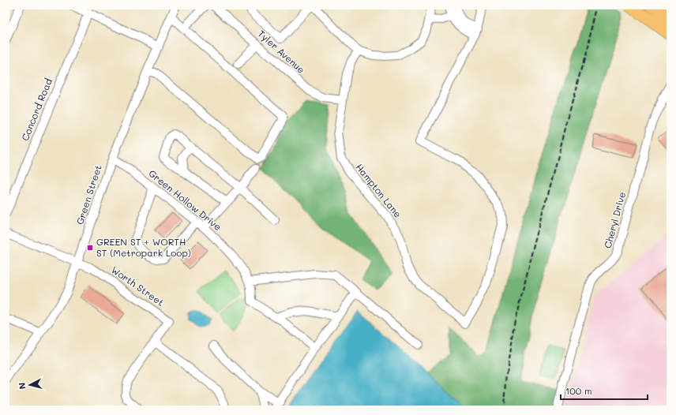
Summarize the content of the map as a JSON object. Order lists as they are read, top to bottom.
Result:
{
  "streets": {
    "street": [
      "Tyler Avenue",
      "Concord Road",
      "Hampton Lane",
      "Green Street",
      "Green Hollow Drive",
      "Cheryl Drive",
      "Worth Street"
    ]
  },
  "crossings": [
    ["Tyler Avenue", "Hampton Lane"],
    ["Green Street", "Green Hollow Drive"],
    ["Green Street", "Worth Street"]
  ],
  "places": {
    "transit": ["GREEN ST + WORTH ST (Metropark Loop)"]
  },
  "scale_bar": "100 m",
  "north": "left"
}
